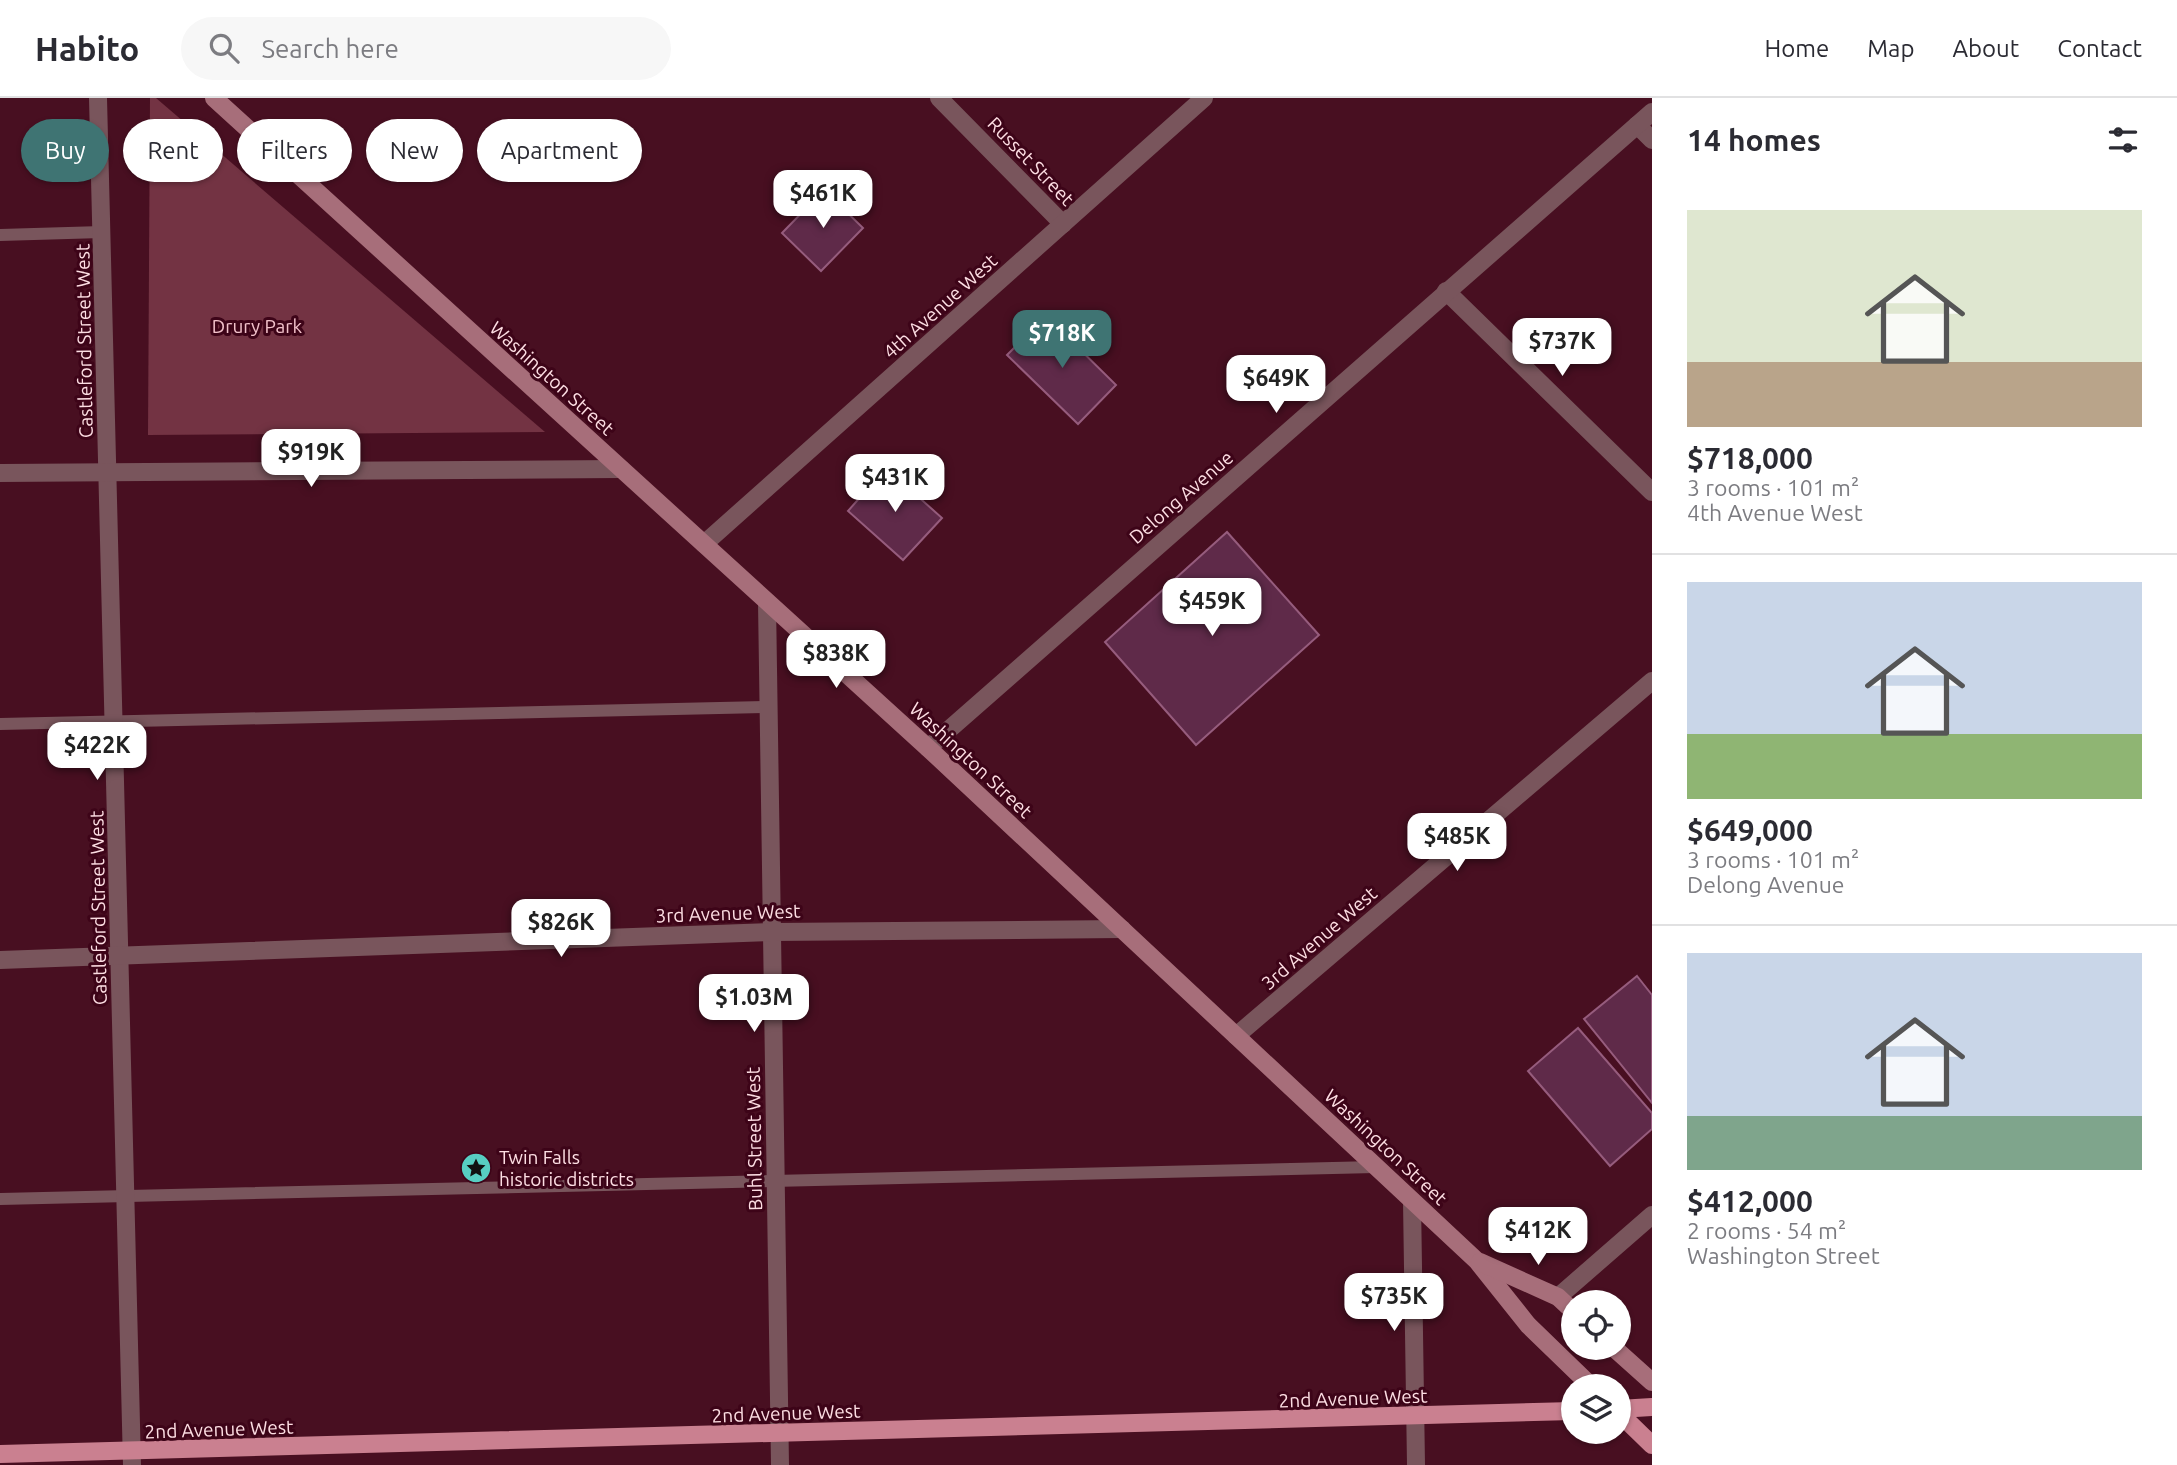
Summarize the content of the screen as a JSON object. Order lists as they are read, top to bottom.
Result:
{
  "streets": {
    "main road": ["Washington Street", "2nd Avenue West"],
    "street": [
      "Russet Street",
      "4th Avenue West",
      "Castleford Street West",
      "Delong Avenue",
      "3rd Avenue West",
      "Buhl Street West"
    ]
  },
  "crossings": [
    ["Russet Street", "4th Avenue West"],
    ["4th Avenue West", "Washington Street"],
    ["Castleford Street West", "3rd Avenue West"],
    ["Castleford Street West", "2nd Avenue West"],
    ["Washington Street", "Delong Avenue"],
    ["Washington Street", "3rd Avenue West"],
    ["Washington Street", "Buhl Street West"],
    ["3rd Avenue West", "Buhl Street West"],
    ["Buhl Street West", "2nd Avenue West"]
  ],
  "parks": ["Drury Park"],
  "places": {
    "place": ["Twin Falls historic districts"]
  },
  "page": {
    "header": "Habito",
    "search": "Search here",
    "nav": [
      "Home",
      "Map",
      "About",
      "Contact"
    ],
    "heading": "14 homes",
    "chip": [
      "Buy",
      "Rent",
      "Filters",
      "New",
      "Apartment"
    ],
    "price": [
      "$461K",
      "$718K",
      "$737K",
      "$649K",
      "$919K",
      "$431K",
      "$459K",
      "$838K",
      "$422K",
      "$485K",
      "$826K",
      "$1.03M",
      "$412K",
      "$735K"
    ],
    "list": [
      {
        "name": "$718,000",
        "note": "3 rooms · 101 m² · 4th Avenue West"
      },
      {
        "name": "$649,000",
        "note": "3 rooms · 101 m² · Delong Avenue"
      },
      {
        "name": "$412,000",
        "note": "2 rooms · 54 m² · Washington Street"
      }
    ]
  }
}
